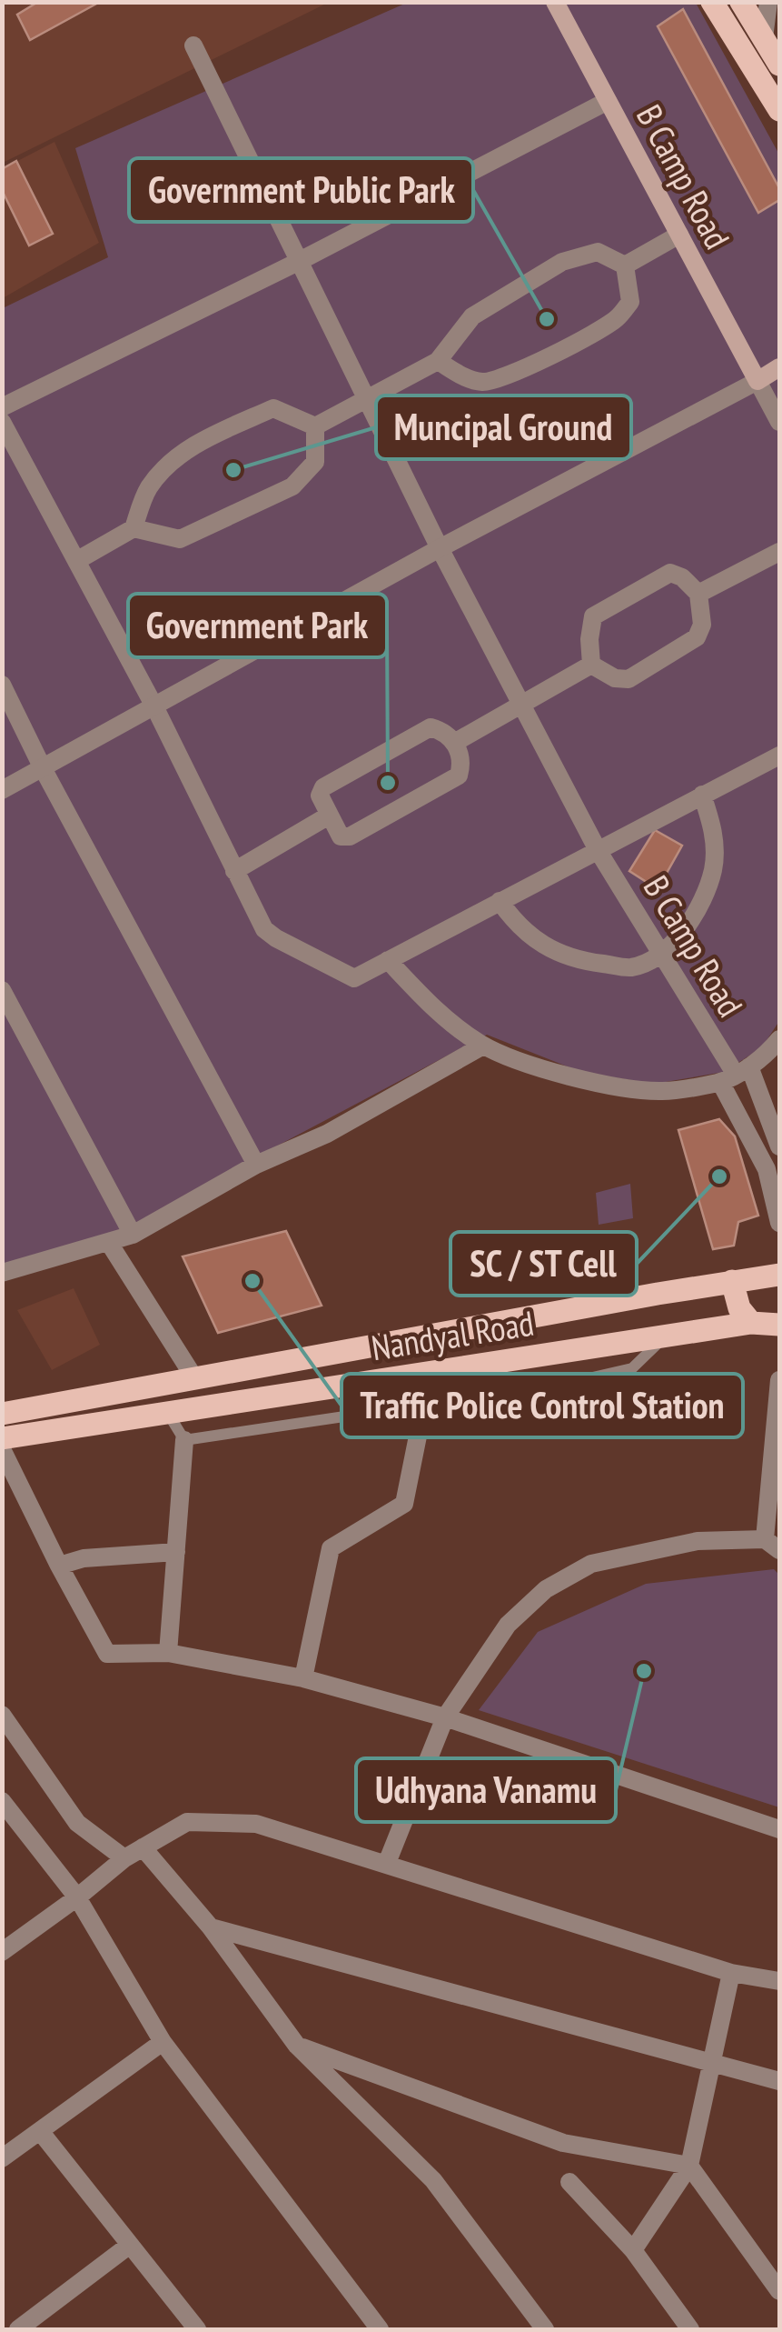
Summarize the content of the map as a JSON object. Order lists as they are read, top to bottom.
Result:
{
  "streets": {
    "main road": ["B Camp Road", "Nandyal Road"]
  },
  "places": [
    "Government Public Park",
    "Muncipal Ground",
    "Government Park",
    "SC / ST Cell",
    "Traffic Police Control Station",
    "Udhyana Vanamu"
  ]
}
